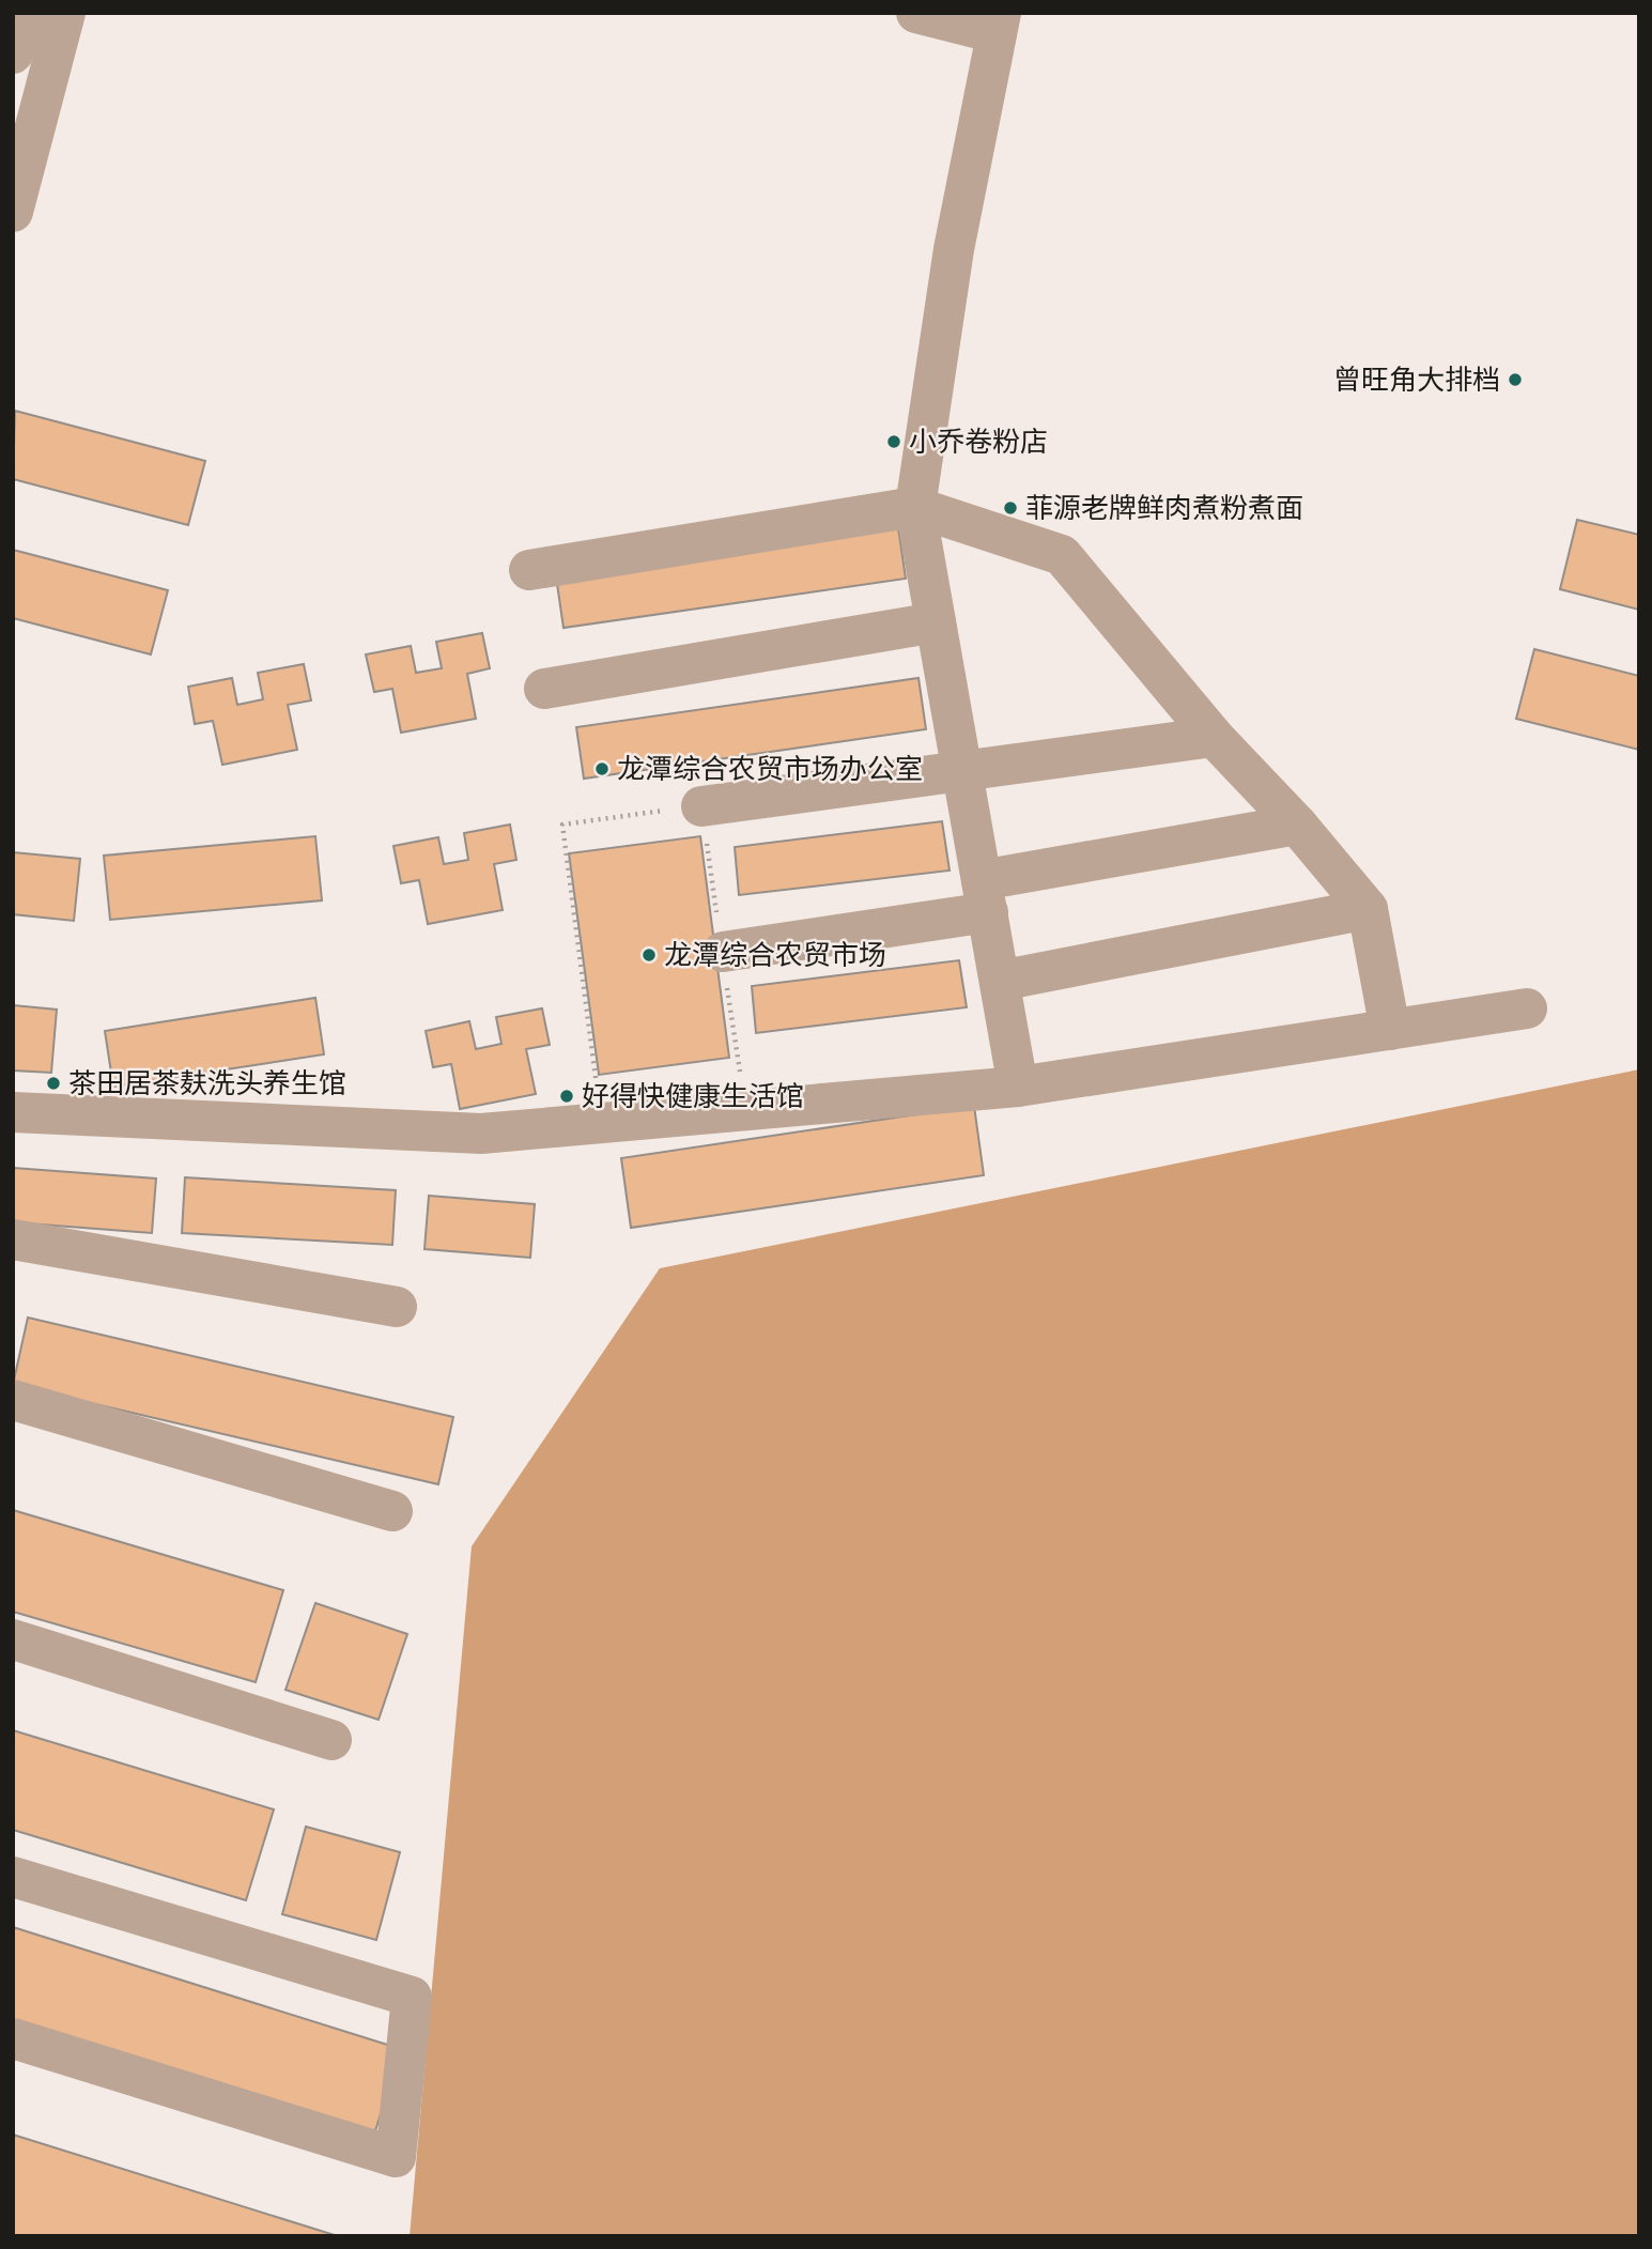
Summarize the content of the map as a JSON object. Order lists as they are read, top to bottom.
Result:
{
  "places": [
    "曾旺角大排档",
    "小乔卷粉店",
    "菲源老牌鲜肉煮粉煮面",
    "龙潭综合农贸市场办公室",
    "龙潭综合农贸市场",
    "茶田居茶麸洗头养生馆",
    "好得快健康生活馆"
  ]
}
